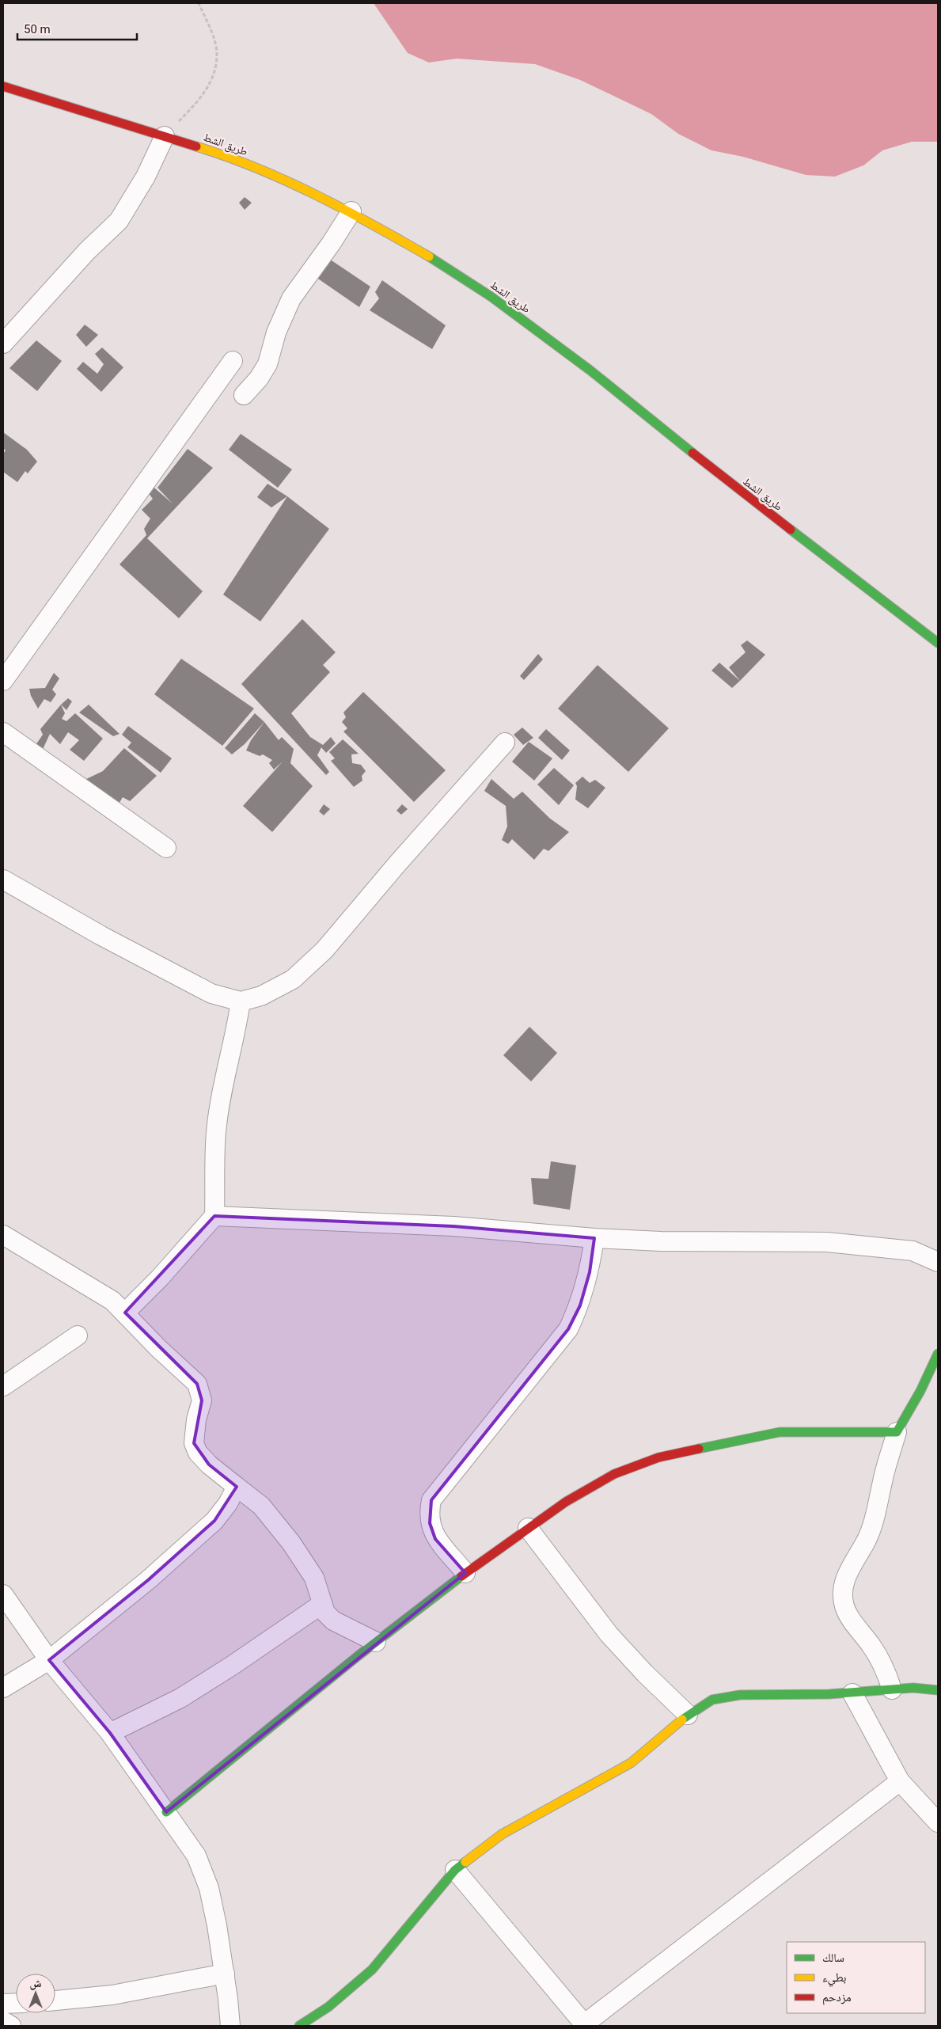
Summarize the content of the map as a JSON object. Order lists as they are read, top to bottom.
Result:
{
  "streets": {
    "street": ["طريق الشط"]
  },
  "legend": ["سالك", "بطيء", "مزدحم"],
  "scale_bar": "50 m",
  "north": "top"
}
